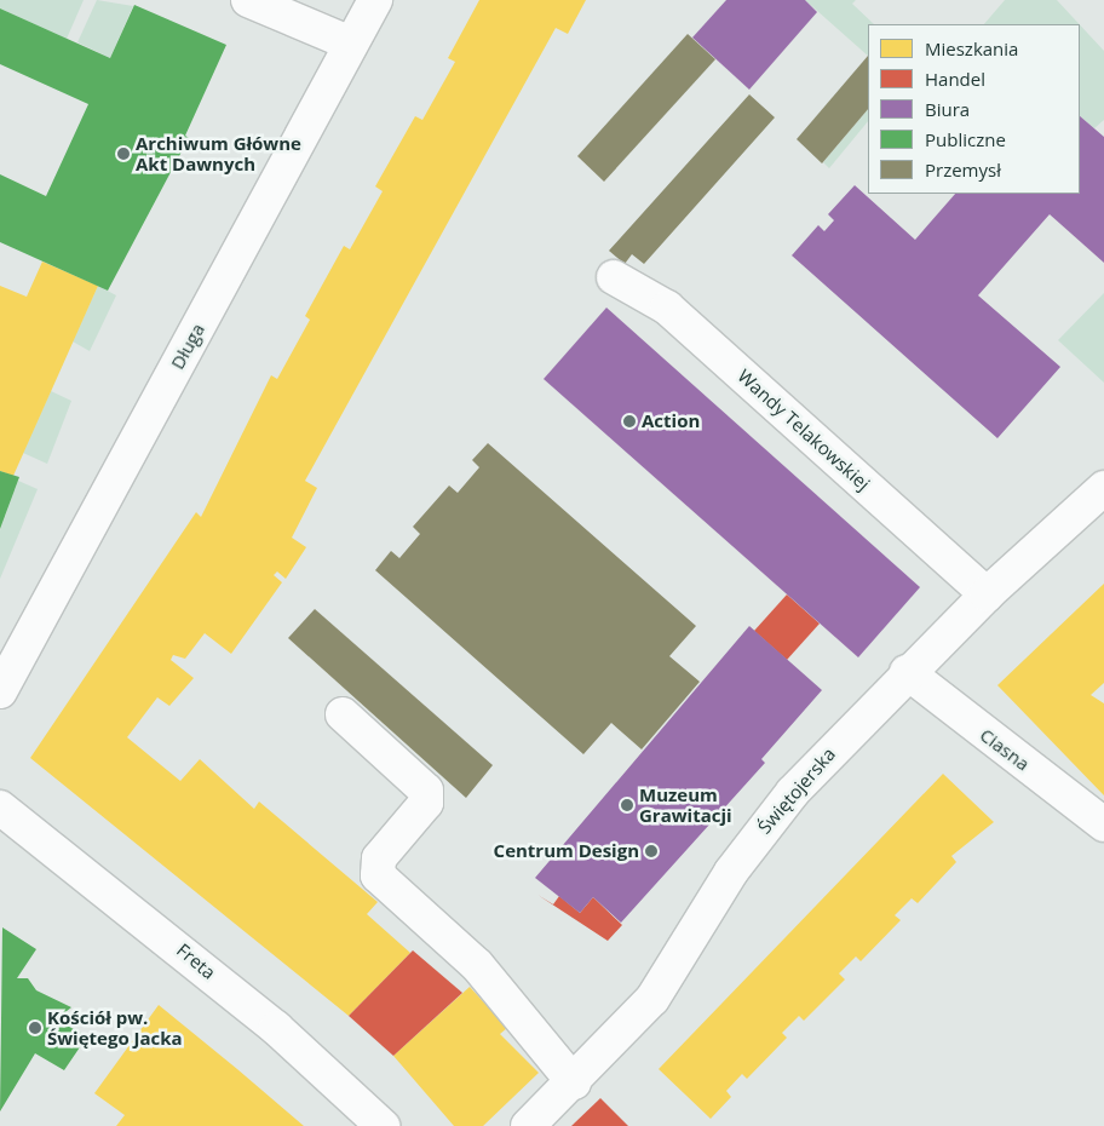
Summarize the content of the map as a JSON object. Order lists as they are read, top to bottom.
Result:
{
  "streets": {
    "street": [
      "Długa",
      "Wandy Telakowskiej",
      "Ciasna",
      "Świętojerska",
      "Freta"
    ]
  },
  "crossings": [
    ["Wandy Telakowskiej", "Świętojerska"],
    ["Ciasna", "Świętojerska"]
  ],
  "places": [
    "Archiwum Główne Akt Dawnych",
    "Action",
    "Muzeum Grawitacji",
    "Centrum Design",
    "Kościół pw. Świętego Jacka"
  ],
  "legend": [
    "Mieszkania",
    "Handel",
    "Biura",
    "Publiczne",
    "Przemysł"
  ]
}
